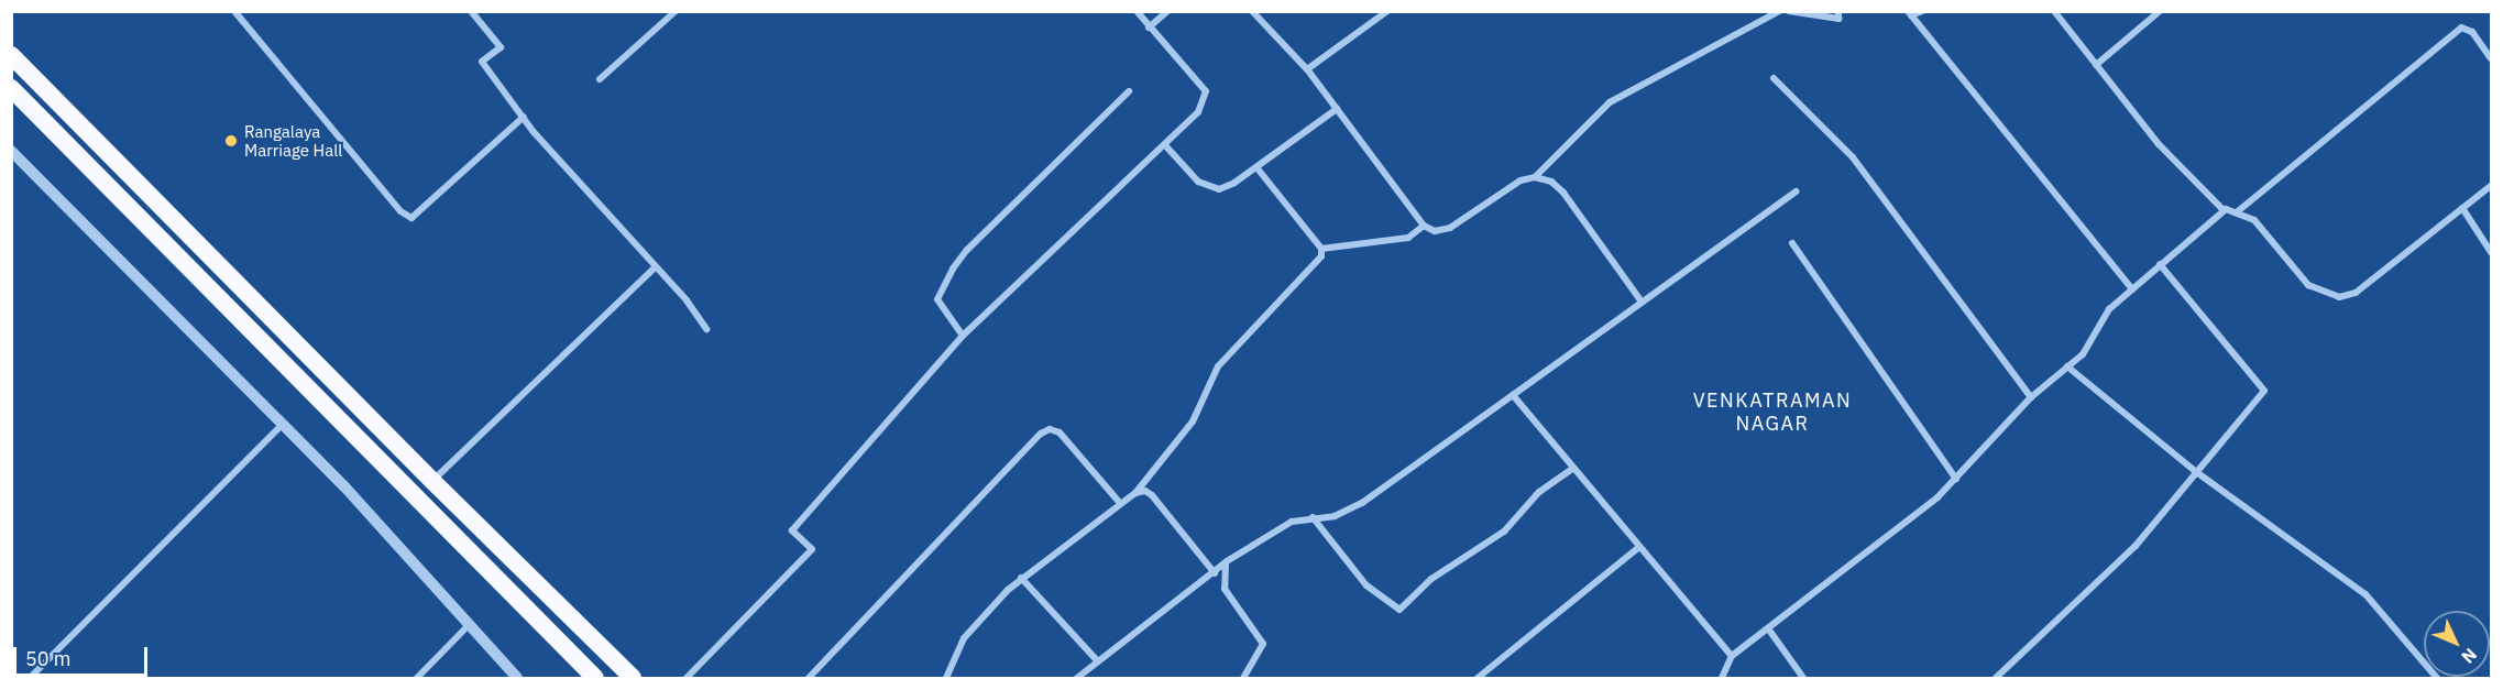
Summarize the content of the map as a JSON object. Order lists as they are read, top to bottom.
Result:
{
  "districts": ["VENKATRAMAN NAGAR"],
  "places": ["Rangalaya Marriage Hall"],
  "scale_bar": "50 m",
  "north": "bottom right"
}
